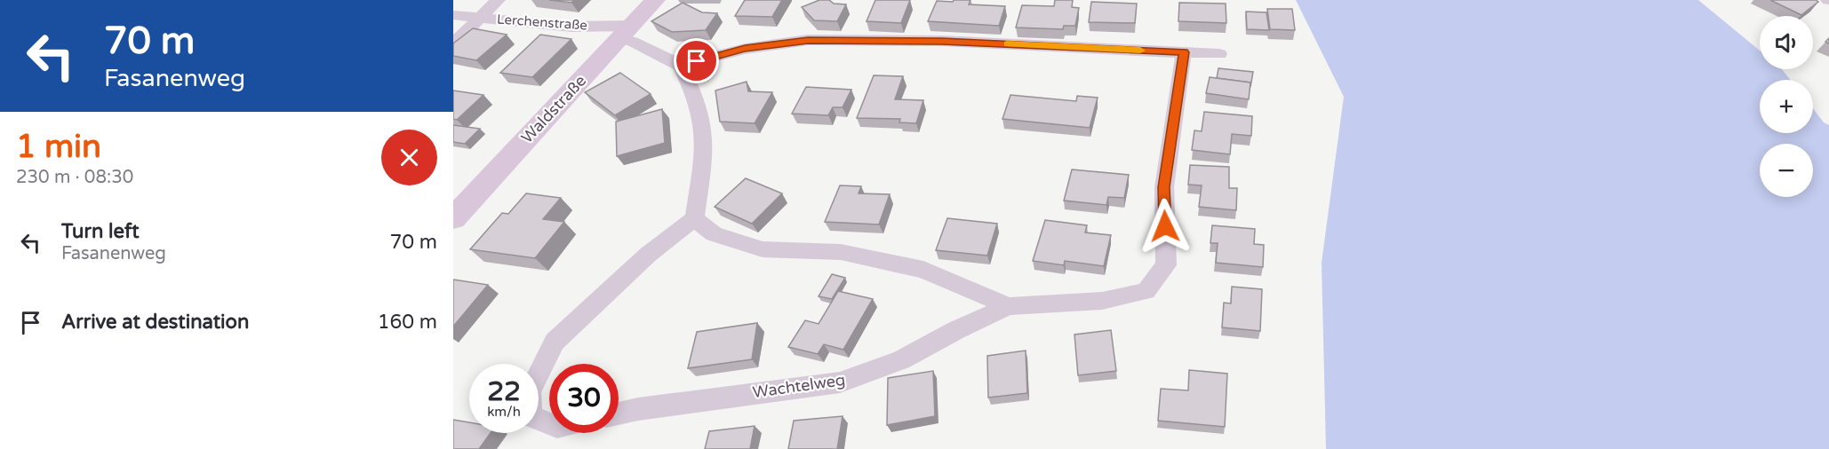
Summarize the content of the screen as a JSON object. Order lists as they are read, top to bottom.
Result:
{
  "streets": {
    "street": ["Lerchenstraße", "Waldstraße", "Wachtelweg"]
  },
  "crossings": [
    ["Lerchenstraße", "Waldstraße"]
  ],
  "page": {
    "turn": ["70 m", "Fasanenweg"],
    "map_buttons": ["+", "−"],
    "heading": ["1 min", "230 m · 08:30"],
    "list": [
      {
        "name": "Turn left",
        "note": "Fasanenweg",
        "value": "70 m"
      },
      {
        "name": "Arrive at destination",
        "value": "160 m"
      }
    ],
    "speed": "22 km/h",
    "limit": "30"
  }
}
